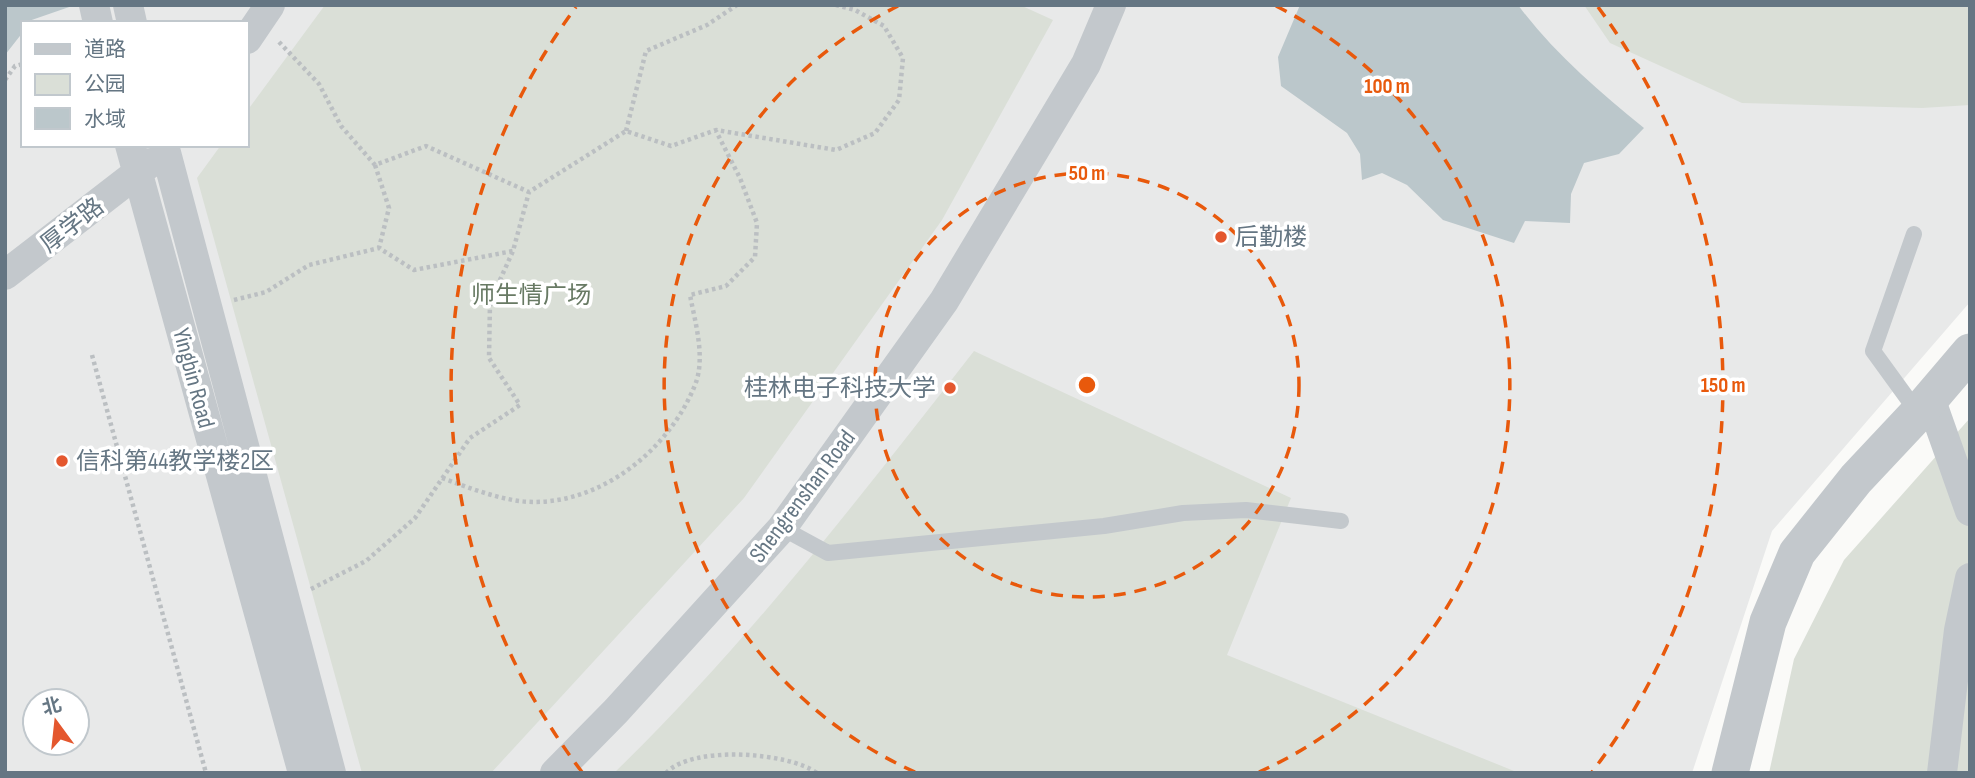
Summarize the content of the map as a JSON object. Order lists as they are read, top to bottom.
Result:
{
  "streets": {
    "street": ["厚学路", "Yingbin Road", "Shengrenshan Road"]
  },
  "crossings": [
    ["厚学路", "Yingbin Road"]
  ],
  "parks": ["师生情广场"],
  "places": ["后勤楼", "桂林电子科技大学", "信科第44教学楼2区"],
  "legend": ["道路", "公园", "水域"],
  "north": "top",
  "rings": ["100 m", "50 m", "150 m"]
}
